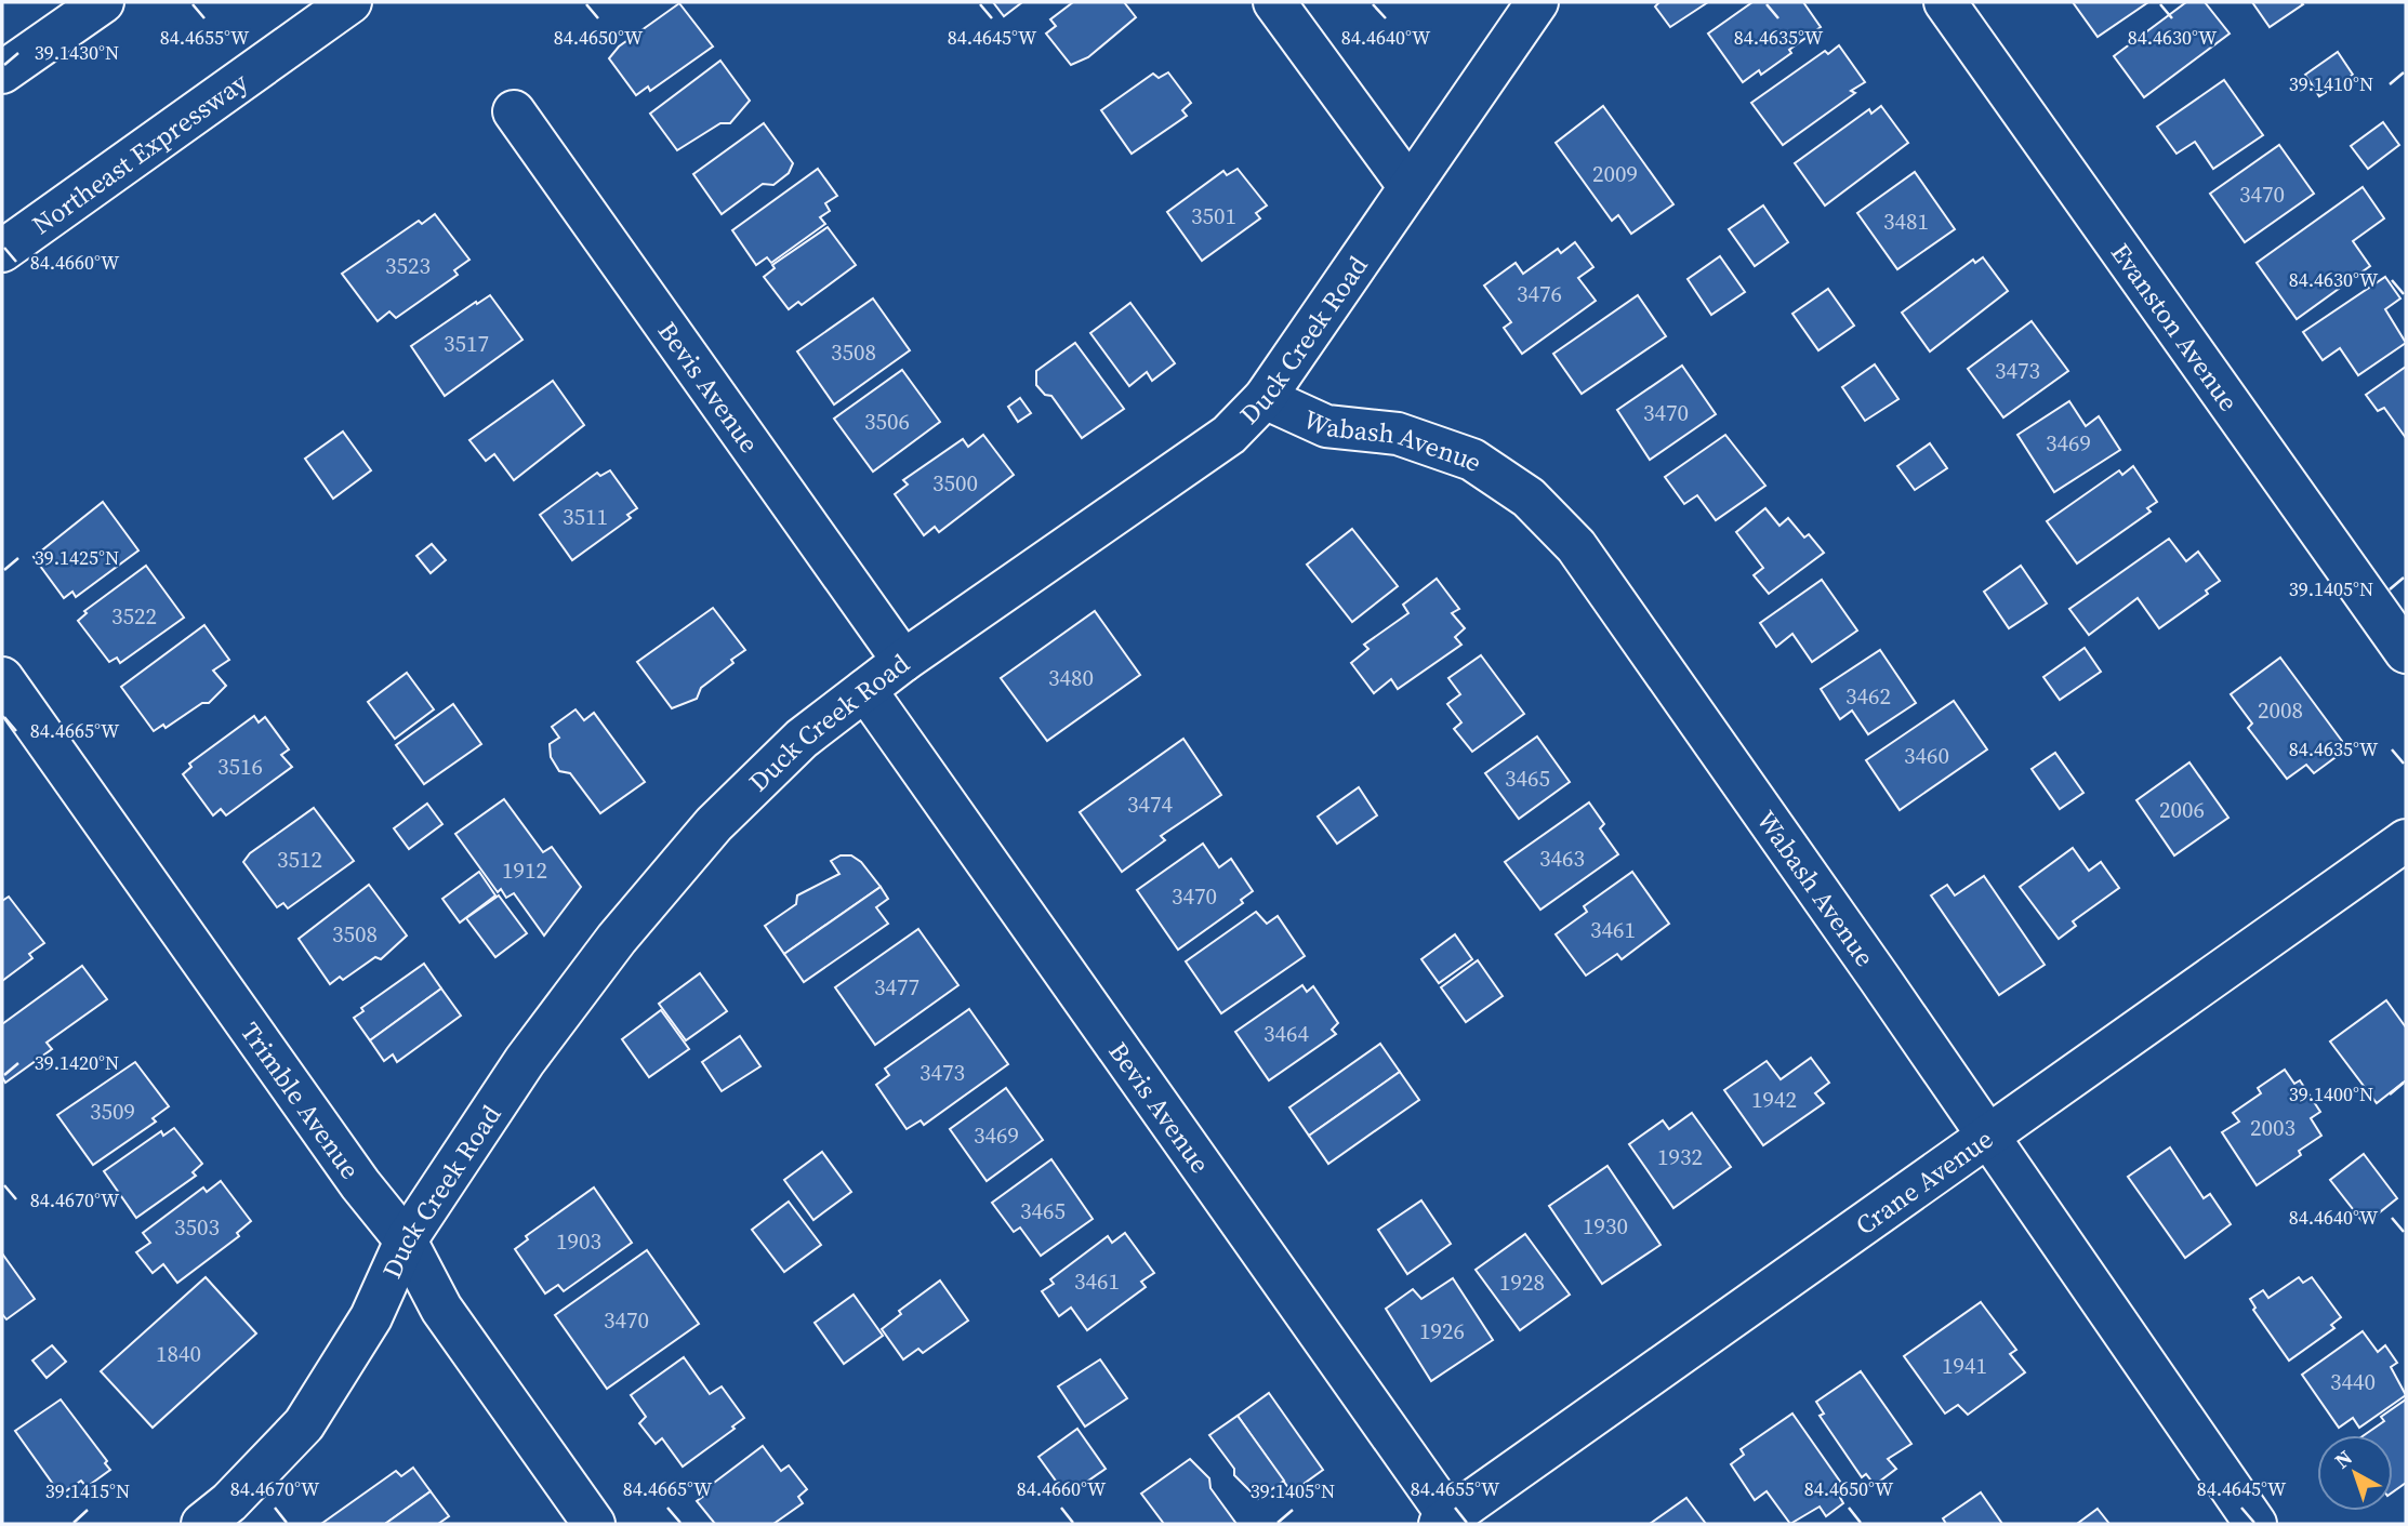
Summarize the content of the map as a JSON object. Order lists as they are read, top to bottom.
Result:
{
  "streets": {
    "main road": [
      "Northeast Expressway",
      "Evanston Avenue",
      "Duck Creek Road",
      "Bevis Avenue",
      "Wabash Avenue",
      "Trimble Avenue",
      "Crane Avenue"
    ]
  },
  "crossings": [
    ["Duck Creek Road", "Bevis Avenue"],
    ["Duck Creek Road", "Wabash Avenue"],
    ["Duck Creek Road", "Trimble Avenue"],
    ["Bevis Avenue", "Crane Avenue"],
    ["Wabash Avenue", "Crane Avenue"]
  ],
  "house_numbers": [
    "2009",
    "3470",
    "3501",
    "3481",
    "3523",
    "3476",
    "3517",
    "3508",
    "3473",
    "3470",
    "3506",
    "3469",
    "3500",
    "3511",
    "3522",
    "3480",
    "3462",
    "2008",
    "3460",
    "3516",
    "3465",
    "3474",
    "2006",
    "3463",
    "3512",
    "1912",
    "3470",
    "3461",
    "3508",
    "3477",
    "3464",
    "3473",
    "1942",
    "3509",
    "2003",
    "3469",
    "1932",
    "3465",
    "1930",
    "3503",
    "1903",
    "3461",
    "1928",
    "3470",
    "1926",
    "1840",
    "1941",
    "3440"
  ],
  "north": "top left",
  "coordinates": [
    "84.4640°W",
    "84.4635°W",
    "84.4655°W",
    "84.4650°W",
    "84.4645°W",
    "84.4630°W",
    "39.1430°N",
    "39.1410°N",
    "84.4660°W",
    "39.1425°N",
    "39.1405°N",
    "84.4665°W",
    "39.1420°N",
    "39.1400°N",
    "84.4670°W",
    "39.1415°N"
  ]
}
